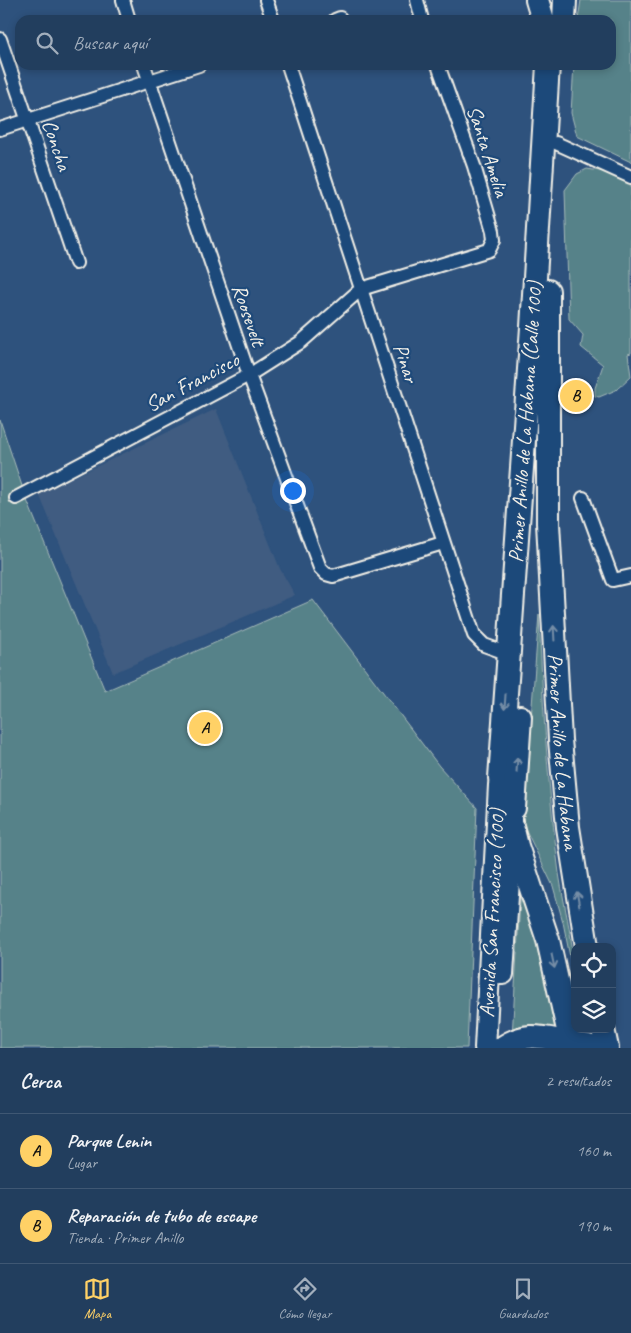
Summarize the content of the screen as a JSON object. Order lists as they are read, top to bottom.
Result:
{
  "streets": {
    "highway": ["Primer Anillo de La Habana (Calle 100)", "Primer Anillo de La Habana", "Avenida San Francisco (100)"],
    "street": [
      "Concha",
      "Santa Amelia",
      "Roosevelt",
      "Pinar",
      "San Francisco"
    ]
  },
  "crossings": [
    ["Santa Amelia", "San Francisco"],
    ["Roosevelt", "Pinar"],
    ["Roosevelt", "San Francisco"],
    ["Pinar", "San Francisco"],
    ["Pinar", "Primer Anillo de La Habana (Calle 100)"],
    ["Primer Anillo de La Habana (Calle 100)", "Primer Anillo de La Habana"],
    ["Primer Anillo de La Habana (Calle 100)", "Avenida San Francisco (100)"]
  ],
  "page": {
    "search": "Buscar aquí",
    "pins": ["B", "A"],
    "heading": ["Cerca", "2 resultados"],
    "list": [
      {
        "mark": "A",
        "name": "Parque Lenin",
        "note": "Lugar",
        "value": "160 m"
      },
      {
        "mark": "B",
        "name": "Reparación de tubo de escape",
        "note": "Tienda · Primer Anillo",
        "value": "190 m"
      }
    ],
    "nav": ["Mapa", "Cómo llegar", "Guardados"]
  }
}
